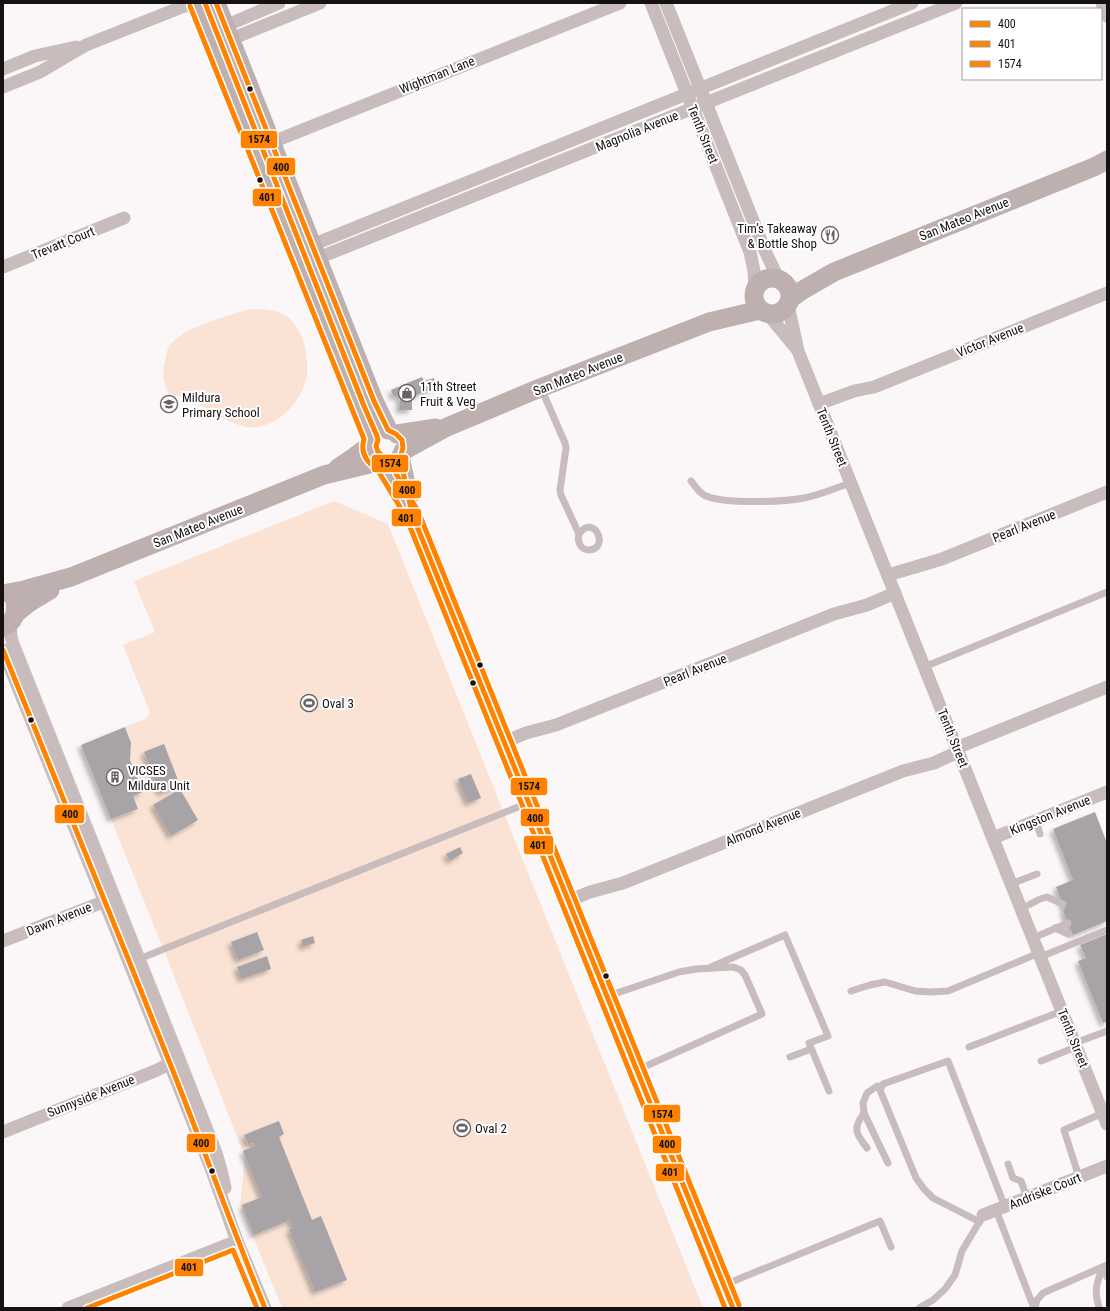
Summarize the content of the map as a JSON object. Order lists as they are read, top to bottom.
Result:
{
  "streets": {
    "main road": ["San Mateo Avenue"],
    "street": [
      "Wightman Lane",
      "Magnolia Avenue",
      "Tenth Street",
      "Trevatt Court",
      "Victor Avenue",
      "Pearl Avenue",
      "Kingston Avenue",
      "Almond Avenue",
      "Dawn Avenue",
      "Sunnyside Avenue",
      "Andriske Court"
    ]
  },
  "crossings": [
    ["Magnolia Avenue", "Tenth Street"],
    ["Tenth Street", "San Mateo Avenue"],
    ["Tenth Street", "Victor Avenue"],
    ["Tenth Street", "Pearl Avenue"],
    ["Tenth Street", "Kingston Avenue"],
    ["Tenth Street", "Almond Avenue"]
  ],
  "places": {
    "restaurant": ["Tim’s Takeaway & Bottle Shop"],
    "shop": ["11th Street Fruit & Veg"],
    "school or university": ["Mildura Primary School"],
    "sports": ["Oval 3", "Oval 2"],
    "building": ["VICSES Mildura Unit"]
  },
  "lines": ["transit line 400", "transit line 1574", "transit line 401"],
  "legend": ["400", "401", "1574"]
}
